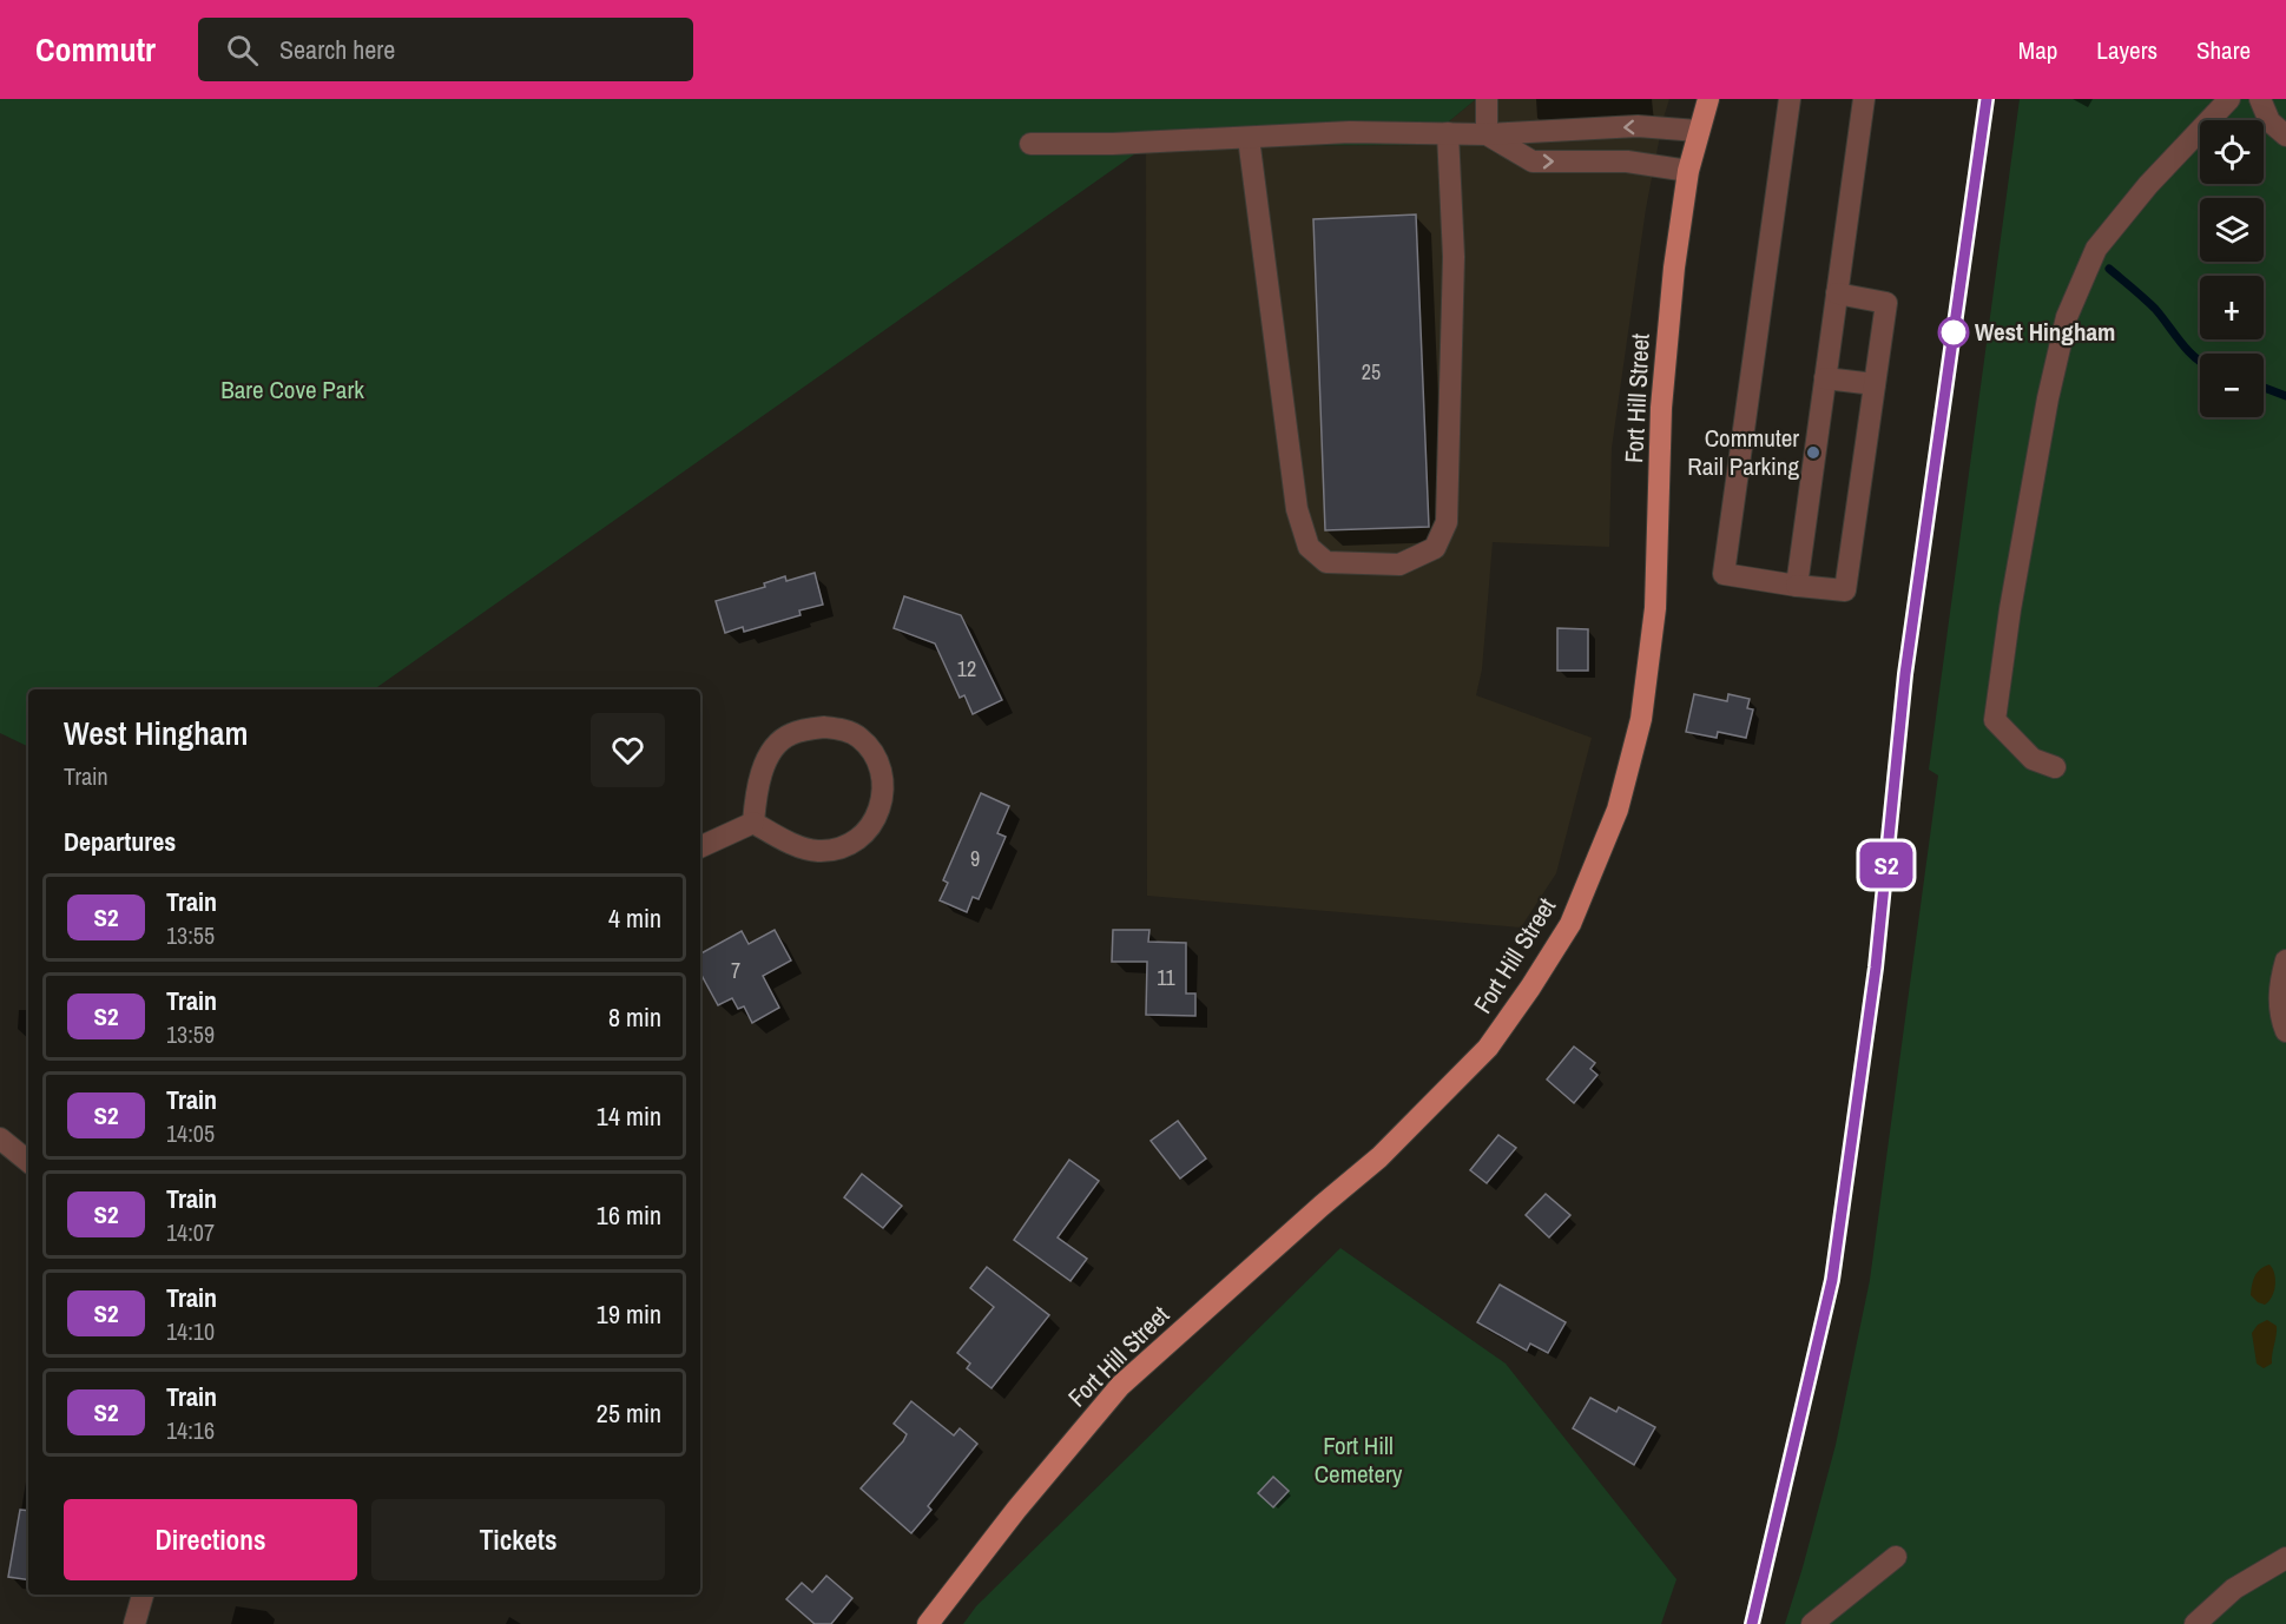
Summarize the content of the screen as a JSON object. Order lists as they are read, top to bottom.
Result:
{
  "streets": {
    "main road": ["Fort Hill Street"]
  },
  "parks": ["Bare Cove Park", "Fort Hill Cemetery"],
  "places": ["West Hingham", "Commuter Rail Parking"],
  "house_numbers": [
    "25",
    "12",
    "9",
    "7",
    "11"
  ],
  "page": {
    "header": "Commutr",
    "search": "Search here",
    "nav": ["Map", "Layers", "Share"],
    "on_map": "S2",
    "map_buttons": ["+", "−"],
    "heading": [
      ["West Hingham", "Train"],
      "Departures"
    ],
    "list": [
      {
        "mark": "S2",
        "name": "Train",
        "note": "13:55",
        "value": "4 min"
      },
      {
        "mark": "S2",
        "name": "Train",
        "note": "13:59",
        "value": "8 min"
      },
      {
        "mark": "S2",
        "name": "Train",
        "note": "14:05",
        "value": "14 min"
      },
      {
        "mark": "S2",
        "name": "Train",
        "note": "14:07",
        "value": "16 min"
      },
      {
        "mark": "S2",
        "name": "Train",
        "note": "14:10",
        "value": "19 min"
      },
      {
        "mark": "S2",
        "name": "Train",
        "note": "14:16",
        "value": "25 min"
      }
    ],
    "buttons": ["Directions", "Tickets"]
  }
}
